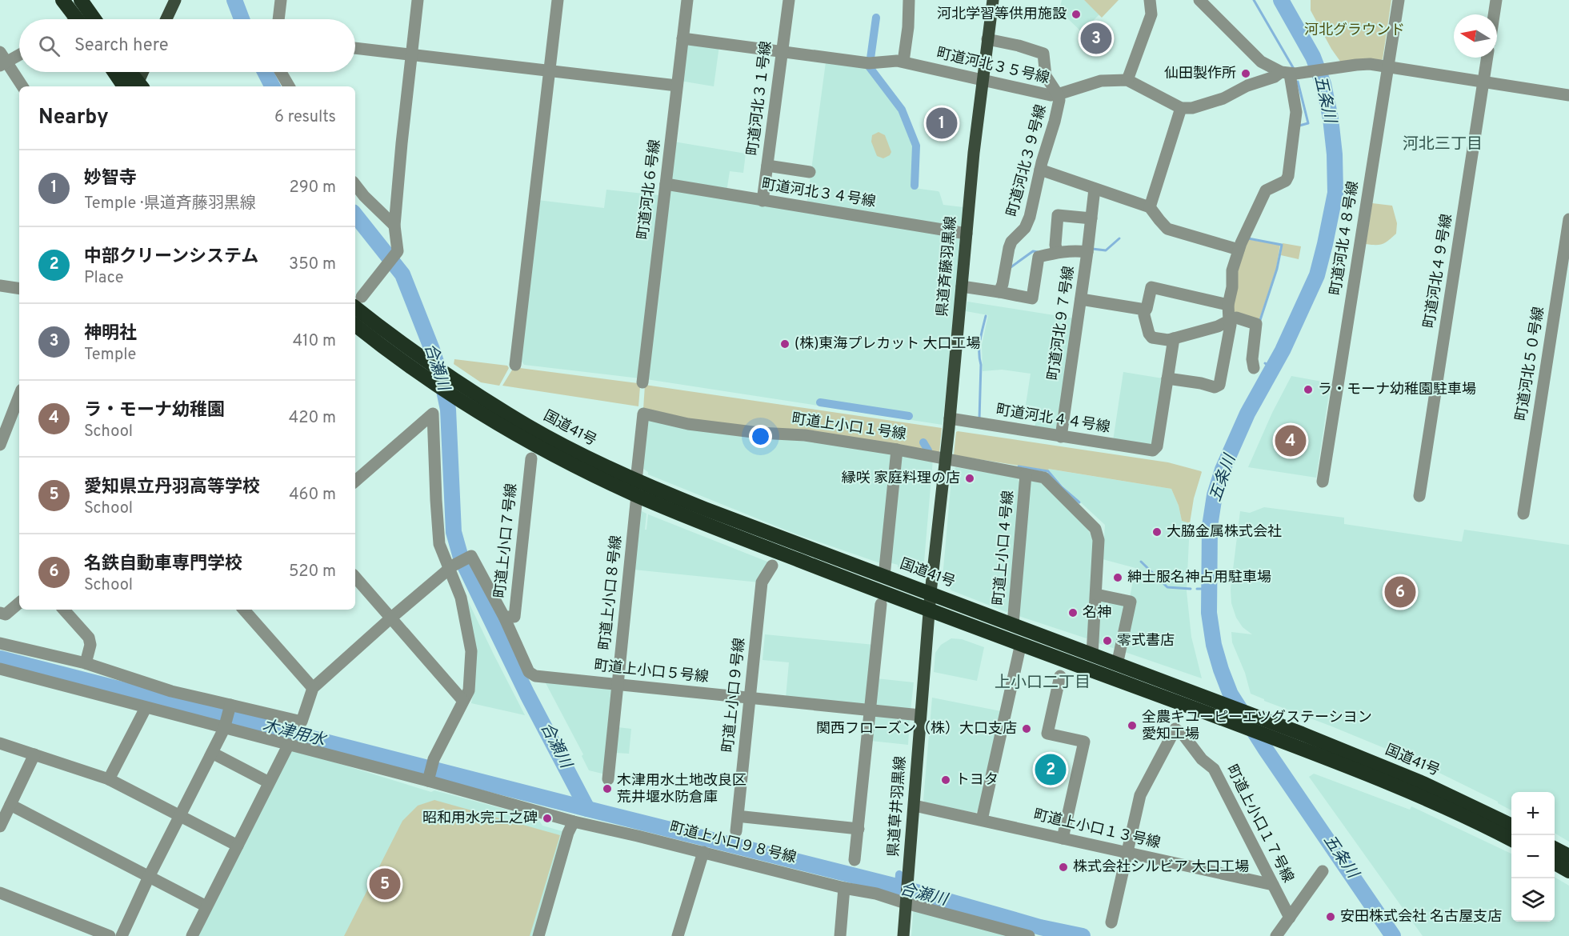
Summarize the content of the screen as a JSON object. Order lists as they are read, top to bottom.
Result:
{
  "streets": {
    "highway": ["国道41号"],
    "main road": ["県道斉藤羽黒線", "県道草井羽黒線"],
    "street": [
      "町道河北３５号線",
      "町道河北３１号線",
      "町道河北３９号線",
      "町道河北６号線",
      "町道河北３４号線",
      "町道河北４８号線",
      "町道河北４９号線",
      "町道河北９７号線",
      "町道河北５０号線",
      "町道河北４４号線",
      "町道上小口１号線",
      "町道上小口４号線",
      "町道上小口８号線",
      "町道上小口５号線",
      "町道上小口９号線",
      "町道上小口１７号線",
      "町道上小口１３号線",
      "町道上小口９８号線"
    ]
  },
  "crossings": [
    ["町道河北３５号線", "町道河北３１号線"],
    ["町道河北３５号線", "町道河北３９号線"],
    ["町道河北３５号線", "町道河北６号線"],
    ["町道河北３５号線", "県道斉藤羽黒線"],
    ["町道河北３１号線", "町道河北３４号線"],
    ["町道河北３９号線", "県道斉藤羽黒線"],
    ["町道河北３９号線", "町道河北９７号線"],
    ["町道河北６号線", "町道河北３４号線"],
    ["町道河北３４号線", "県道斉藤羽黒線"],
    ["県道斉藤羽黒線", "町道河北４４号線"],
    ["県道斉藤羽黒線", "町道上小口１号線"],
    ["県道斉藤羽黒線", "国道41号"],
    ["県道斉藤羽黒線", "県道草井羽黒線"],
    ["町道河北９７号線", "町道河北４４号線"],
    ["町道上小口１号線", "国道41号"],
    ["町道上小口１号線", "町道上小口４号線"],
    ["町道上小口１号線", "町道上小口８号線"],
    ["国道41号", "町道上小口４号線"],
    ["国道41号", "町道上小口８号線"],
    ["国道41号", "県道草井羽黒線"],
    ["町道上小口８号線", "町道上小口５号線"],
    ["町道上小口５号線", "町道上小口９号線"],
    ["町道上小口５号線", "県道草井羽黒線"],
    ["県道草井羽黒線", "町道上小口１３号線"],
    ["県道草井羽黒線", "町道上小口９８号線"],
    ["町道上小口１７号線", "町道上小口１３号線"]
  ],
  "districts": ["河北三丁目", "上小口二丁目"],
  "water": ["五条川", "合瀬川", "木津用水"],
  "parks": ["河北グラウンド"],
  "places": [
    "河北学習等供用施設",
    "仙田製作所",
    "(株)東海プレカット 大口工場",
    "ラ・モーナ幼稚園駐車場",
    "縁咲 家庭料理の店",
    "大脇金属株式会社",
    "紳士服名神占用駐車場",
    "名神",
    "零式書店",
    "全農キユーピーエツグステーシヨン 愛知工場",
    "関西フローズン（株）大口支店",
    "トヨタ",
    "木津用水土地改良区 荒井堰水防倉庫",
    "昭和用水完工之碑",
    "株式会社シルビア 大口工場",
    "安田株式会社 名古屋支店"
  ],
  "north": "left",
  "page": {
    "search": "Search here",
    "pins": [
      "3",
      "1",
      "4",
      "6",
      "2",
      "5"
    ],
    "heading": ["Nearby", "6 results"],
    "list": [
      {
        "mark": "1",
        "name": "妙智寺",
        "note": "Temple · 県道斉藤羽黒線",
        "value": "290 m"
      },
      {
        "mark": "2",
        "name": "中部クリーンシステム",
        "note": "Place",
        "value": "350 m"
      },
      {
        "mark": "3",
        "name": "神明社",
        "note": "Temple",
        "value": "410 m"
      },
      {
        "mark": "4",
        "name": "ラ・モーナ幼稚園",
        "note": "School",
        "value": "420 m"
      },
      {
        "mark": "5",
        "name": "愛知県立丹羽高等学校",
        "note": "School",
        "value": "460 m"
      },
      {
        "mark": "6",
        "name": "名鉄自動車専門学校",
        "note": "School",
        "value": "520 m"
      }
    ],
    "map_buttons": ["+", "−"]
  }
}
